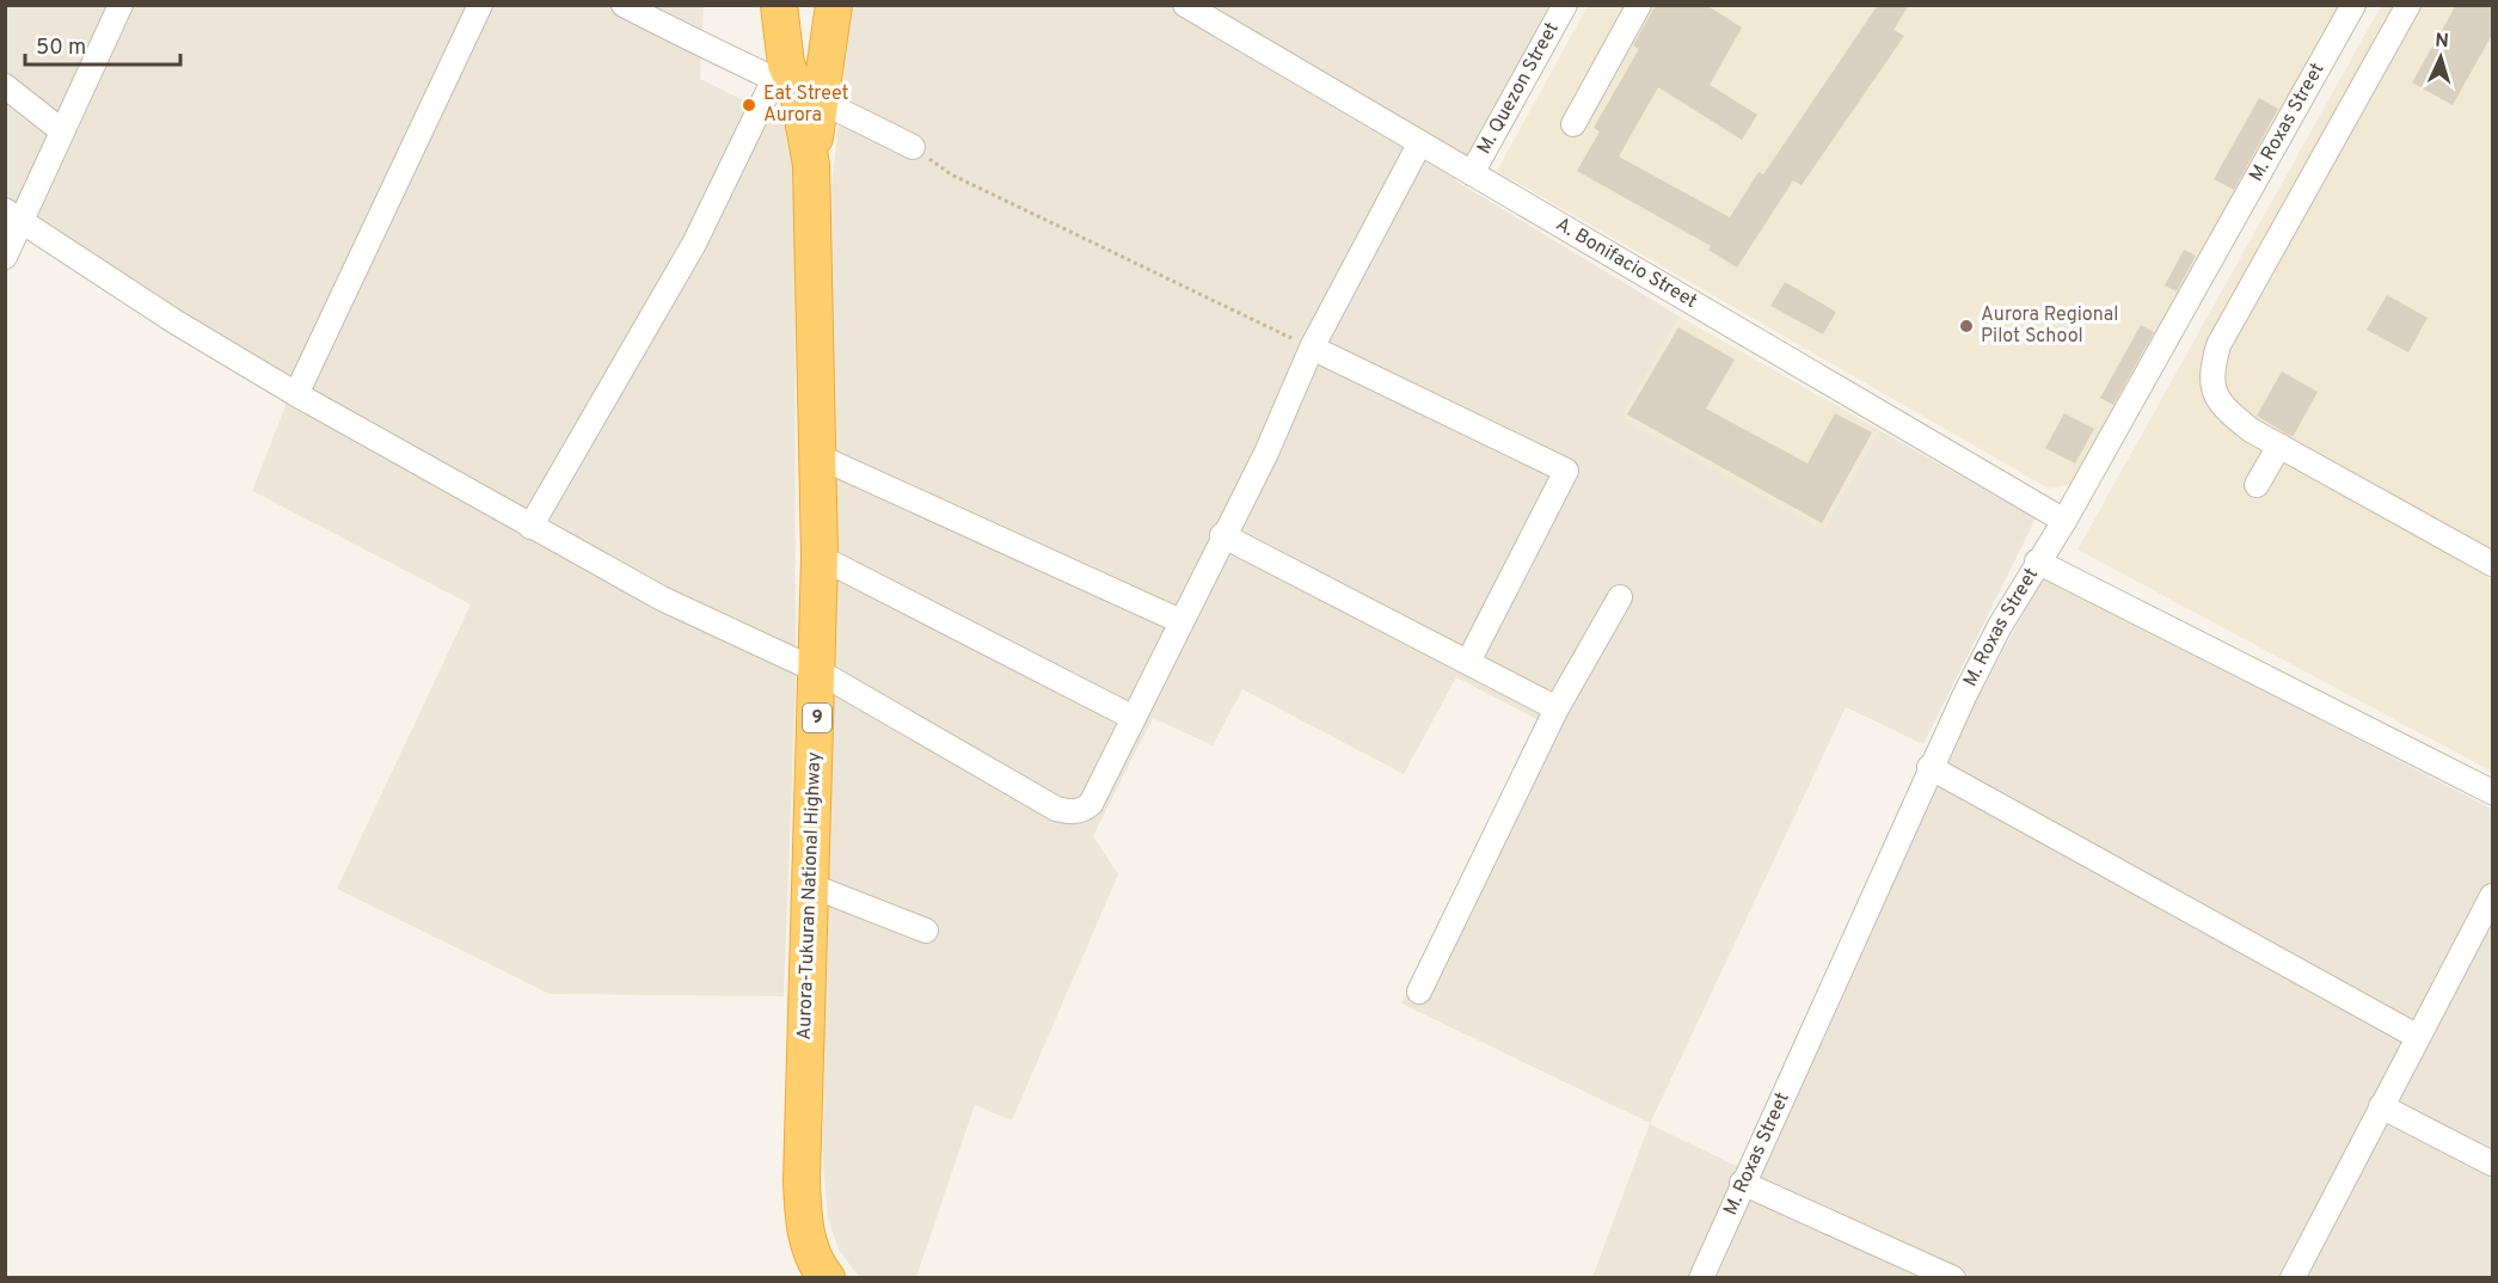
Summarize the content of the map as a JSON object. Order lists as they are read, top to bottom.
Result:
{
  "streets": {
    "highway": ["9", "Aurora-Tukuran National Highway"],
    "street": ["M. Quezon Street", "M. Roxas Street", "A. Bonifacio Street"]
  },
  "crossings": [
    ["M. Quezon Street", "A. Bonifacio Street"],
    ["M. Roxas Street", "A. Bonifacio Street"]
  ],
  "places": ["Eat Street Aurora", "Aurora Regional Pilot School"],
  "scale_bar": "50 m",
  "north": "top"
}
